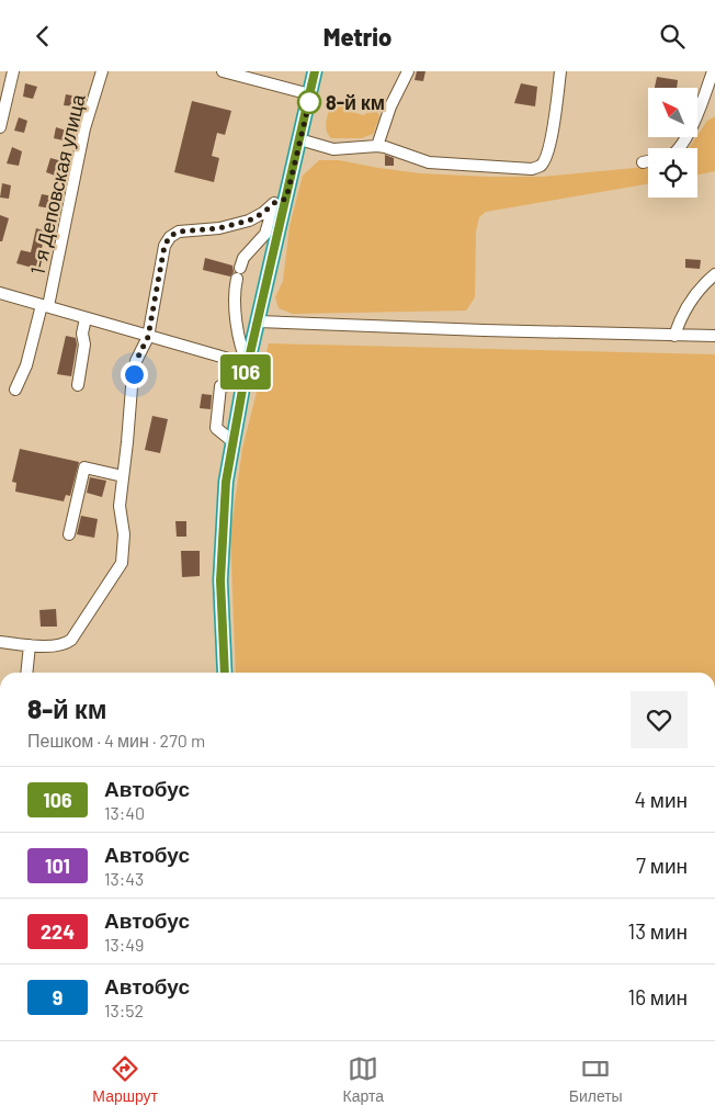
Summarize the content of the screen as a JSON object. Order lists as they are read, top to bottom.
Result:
{
  "streets": {
    "street": ["1-я Деповская улица"]
  },
  "places": ["8-й км"],
  "lines": ["bus line 106"],
  "north": "top left",
  "page": {
    "header": "Metrio",
    "on_map": "106",
    "heading": ["8-й км", "Пешком · 4 мин · 270 m"],
    "list": [
      {
        "mark": "106",
        "name": "Автобус",
        "note": "13:40",
        "value": "4 мин"
      },
      {
        "mark": "101",
        "name": "Автобус",
        "note": "13:43",
        "value": "7 мин"
      },
      {
        "mark": "224",
        "name": "Автобус",
        "note": "13:49",
        "value": "13 мин"
      },
      {
        "mark": "9",
        "name": "Автобус",
        "note": "13:52",
        "value": "16 мин"
      }
    ],
    "tabs": ["Маршрут", "Карта", "Билеты"]
  }
}
